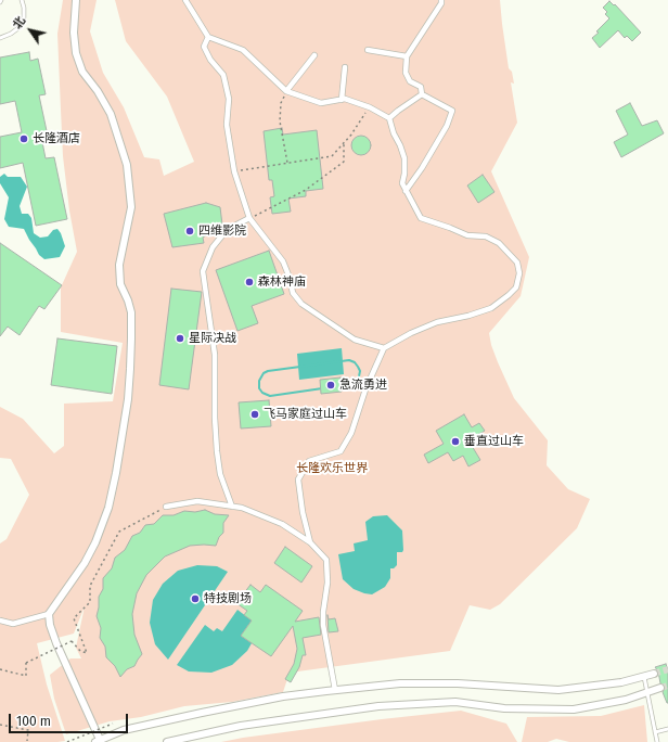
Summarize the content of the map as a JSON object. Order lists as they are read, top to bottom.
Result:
{
  "parks": ["长隆欢乐世界"],
  "places": [
    "长隆酒店",
    "四维影院",
    "森林神庙",
    "星际决战",
    "急流勇进",
    "飞马家庭过山车",
    "垂直过山车",
    "特技剧场"
  ],
  "scale_bar": "100 m",
  "north": "top left"
}
